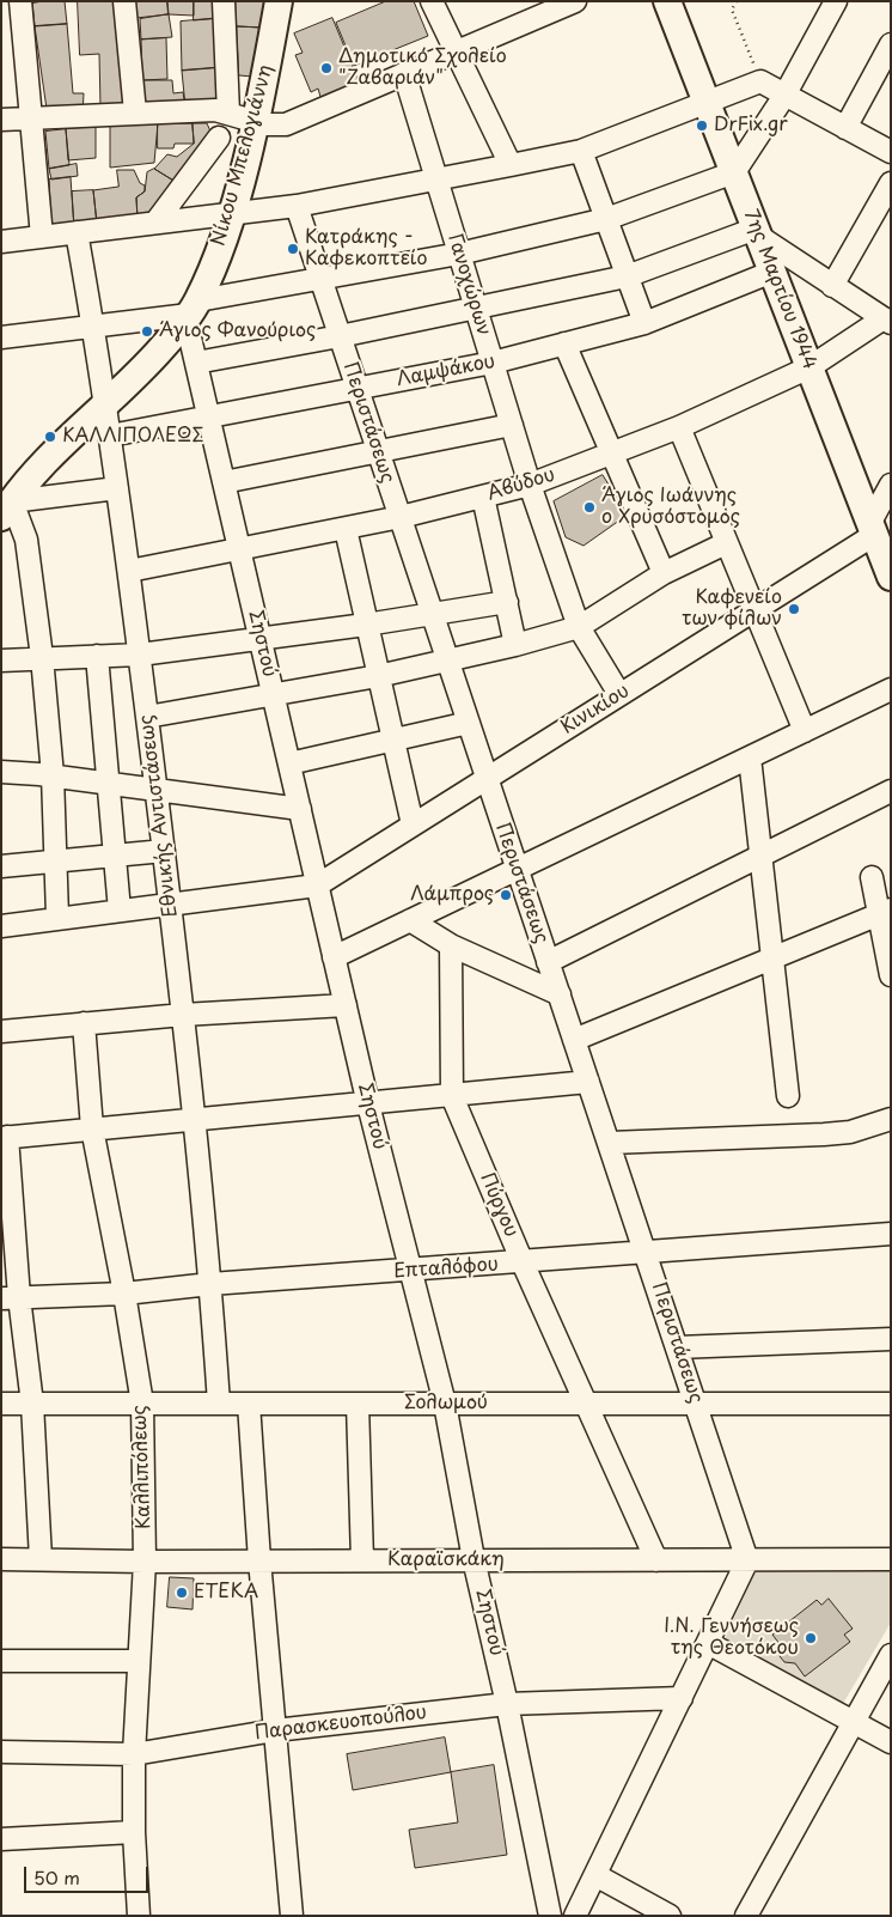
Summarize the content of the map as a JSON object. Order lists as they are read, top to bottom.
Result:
{
  "streets": {
    "main road": ["Νίκου Μπελογιάννη", "7ης Μαρτίου 1944"],
    "street": [
      "Γανοχώρων",
      "Λαμψάκου",
      "Περιστάσεως",
      "Αβύδου",
      "Σηστού",
      "Κινικίου",
      "Εθνικής Αντιστάσεως",
      "Πύργου",
      "Επταλόφου",
      "Σολωμού",
      "Καλλιπόλεως",
      "Καραϊσκάκη",
      "Παρασκευοπούλου"
    ]
  },
  "crossings": [
    ["Νίκου Μπελογιάννη", "Σηστού"],
    ["Νίκου Μπελογιάννη", "Εθνικής Αντιστάσεως"],
    ["Γανοχώρων", "Λαμψάκου"],
    ["Γανοχώρων", "Αβύδου"],
    ["Γανοχώρων", "Κινικίου"],
    ["7ης Μαρτίου 1944", "Λαμψάκου"],
    ["7ης Μαρτίου 1944", "Αβύδου"],
    ["7ης Μαρτίου 1944", "Κινικίου"],
    ["Λαμψάκου", "Περιστάσεως"],
    ["Λαμψάκου", "Σηστού"],
    ["Λαμψάκου", "Εθνικής Αντιστάσεως"],
    ["Περιστάσεως", "Αβύδου"],
    ["Περιστάσεως", "Κινικίου"],
    ["Περιστάσεως", "Επταλόφου"],
    ["Περιστάσεως", "Σολωμού"],
    ["Περιστάσεως", "Καραϊσκάκη"],
    ["Αβύδου", "Σηστού"],
    ["Αβύδου", "Εθνικής Αντιστάσεως"],
    ["Σηστού", "Κινικίου"],
    ["Σηστού", "Επταλόφου"],
    ["Σηστού", "Σολωμού"],
    ["Σηστού", "Καραϊσκάκη"],
    ["Σηστού", "Παρασκευοπούλου"],
    ["Εθνικής Αντιστάσεως", "Επταλόφου"],
    ["Εθνικής Αντιστάσεως", "Σολωμού"],
    ["Πύργου", "Επταλόφου"],
    ["Πύργου", "Σολωμού"],
    ["Πύργου", "Καραϊσκάκη"],
    ["Επταλόφου", "Καλλιπόλεως"],
    ["Σολωμού", "Καλλιπόλεως"],
    ["Καλλιπόλεως", "Καραϊσκάκη"],
    ["Καλλιπόλεως", "Παρασκευοπούλου"]
  ],
  "places": [
    "Δημοτικό Σχολείο \"Ζαβαριάν\"",
    "DrFix.gr",
    "Κατράκης - Καφεκοπτείο",
    "Άγιος Φανούριος",
    "ΚΑΛΛΙΠΟΛΕΩΣ",
    "Άγιος Ιωάννης ο Χρυσόστομος",
    "Καφενείο των φίλων",
    "Λάμπρος",
    "ΕΤΕΚΑ",
    "Ι.Ν. Γεννήσεως της Θεοτόκου"
  ],
  "scale_bar": "50 m"
}
